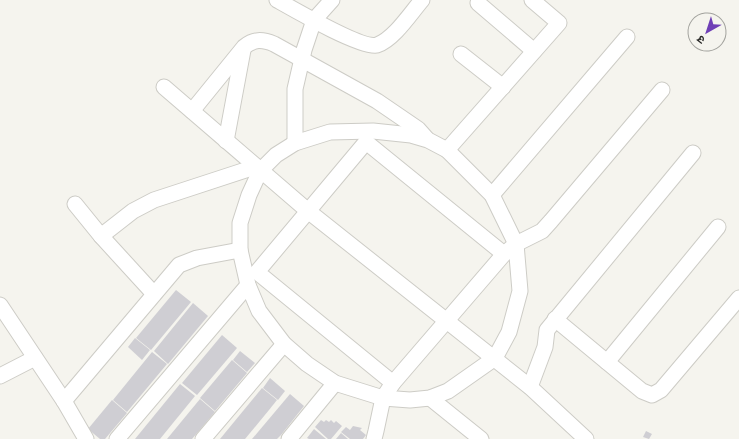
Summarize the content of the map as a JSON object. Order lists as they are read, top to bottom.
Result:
{
  "north": "bottom left"
}
